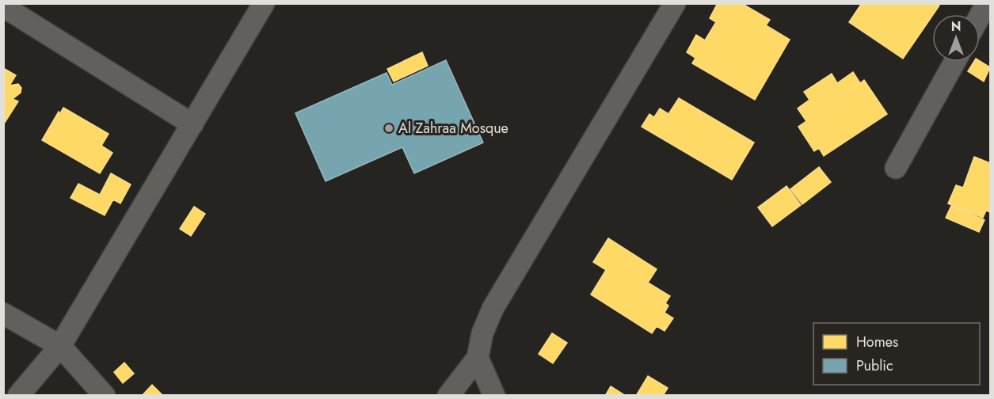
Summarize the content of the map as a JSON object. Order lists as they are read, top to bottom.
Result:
{
  "places": ["Al Zahraa Mosque"],
  "legend": ["Homes", "Public"],
  "north": "top"
}
